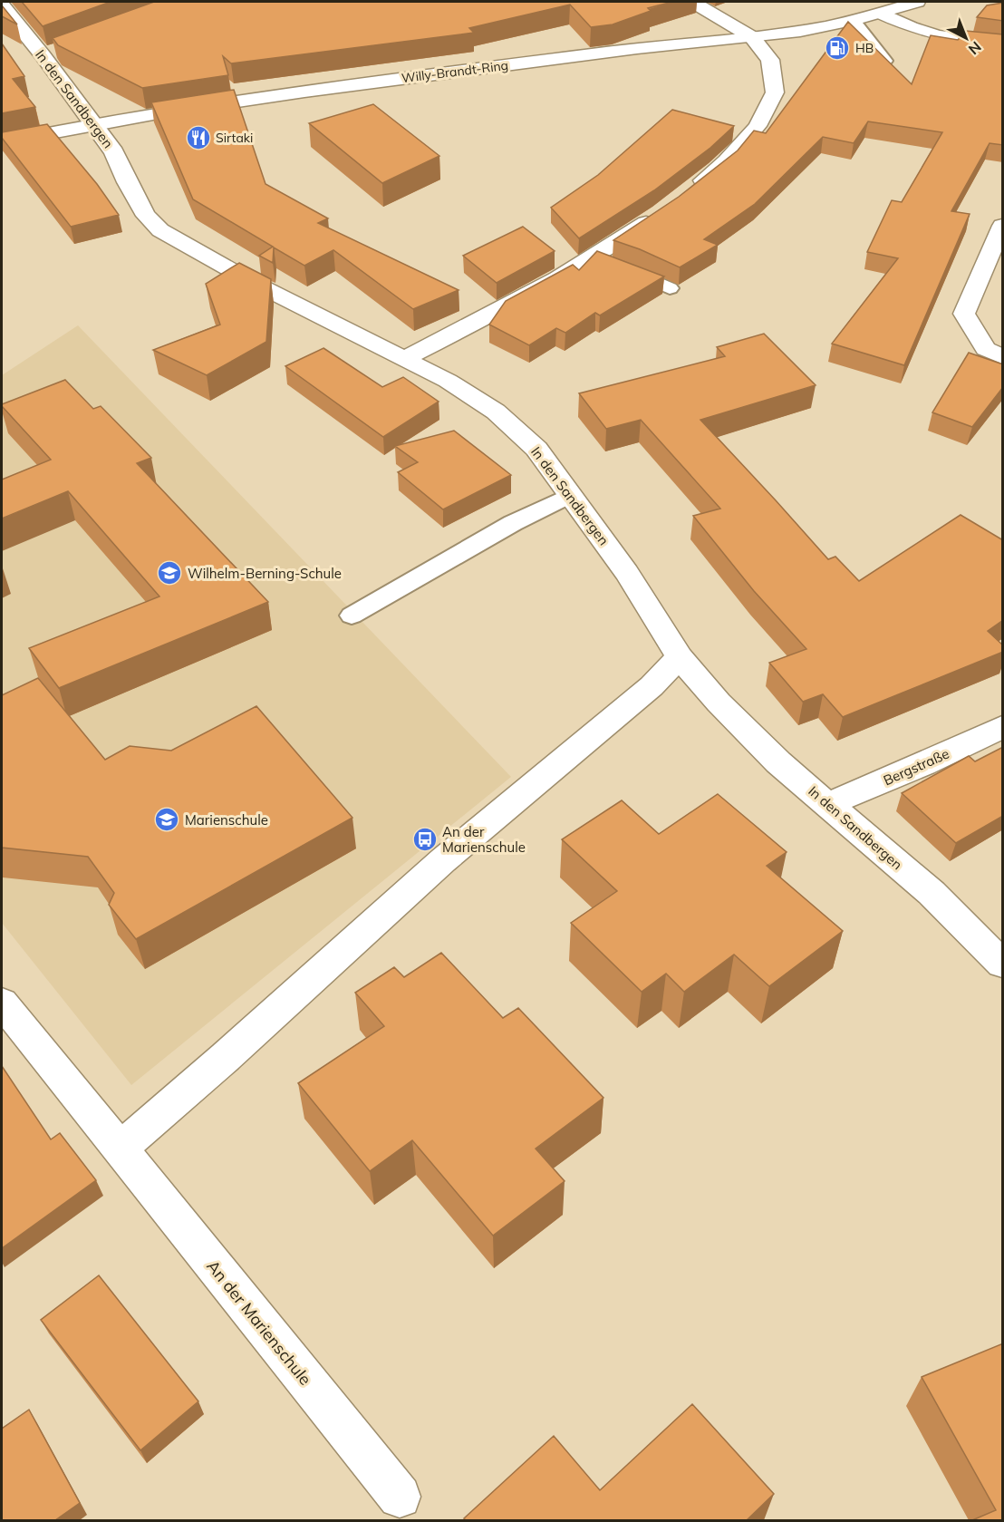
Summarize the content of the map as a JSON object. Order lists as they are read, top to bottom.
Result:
{
  "streets": {
    "street": [
      "Willy-Brandt-Ring",
      "In den Sandbergen",
      "Bergstraße",
      "An der Marienschule"
    ]
  },
  "crossings": [
    ["Willy-Brandt-Ring", "In den Sandbergen"],
    ["In den Sandbergen", "Bergstraße"]
  ],
  "places": {
    "fuel station": ["HB"],
    "restaurant": ["Sirtaki"],
    "school or university": ["Wilhelm-Berning-Schule", "Marienschule"],
    "bus stop": ["An der Marienschule"]
  },
  "north": "bottom right"
}
